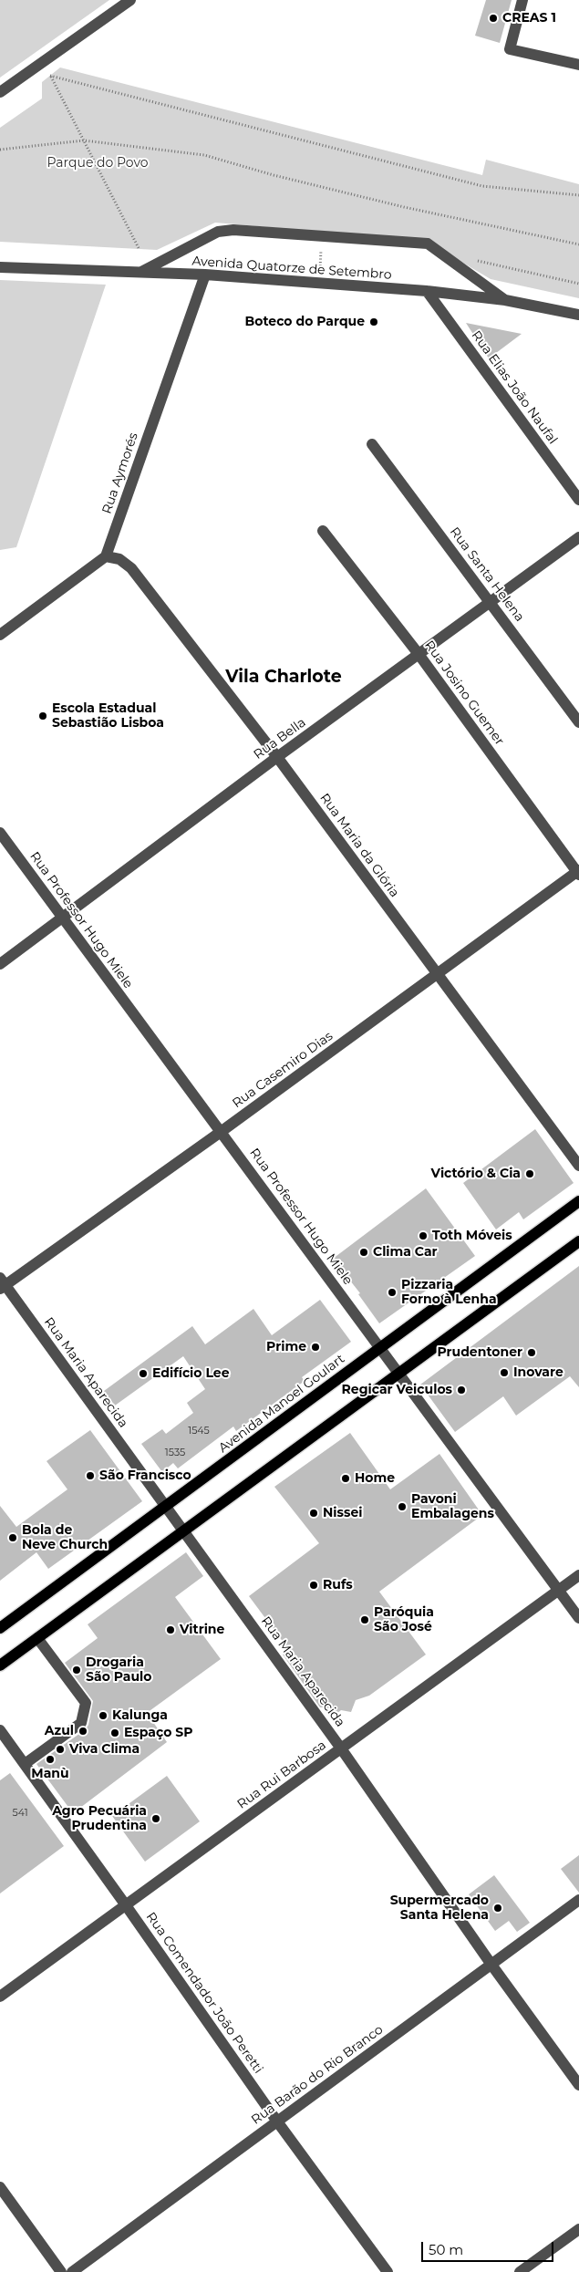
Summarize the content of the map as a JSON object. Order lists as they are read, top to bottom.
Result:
{
  "streets": {
    "main road": ["Avenida Manoel Goulart"],
    "street": [
      "Avenida Quatorze de Setembro",
      "Rua Elias João Naufal",
      "Rua Aymorés",
      "Rua Santa Helena",
      "Rua Josino Guemer",
      "Rua Bella",
      "Rua Maria da Glória",
      "Rua Professor Hugo Miele",
      "Rua Casemiro Dias",
      "Rua Maria Aparecida",
      "Rua Rui Barbosa",
      "Rua Comendador João Peretti",
      "Rua Barão do Rio Branco"
    ]
  },
  "crossings": [
    ["Avenida Quatorze de Setembro", "Rua Elias João Naufal"],
    ["Avenida Quatorze de Setembro", "Rua Aymorés"],
    ["Rua Aymorés", "Rua Maria da Glória"],
    ["Rua Santa Helena", "Rua Bella"],
    ["Rua Josino Guemer", "Rua Bella"],
    ["Rua Josino Guemer", "Rua Casemiro Dias"],
    ["Rua Bella", "Rua Maria da Glória"],
    ["Rua Bella", "Rua Professor Hugo Miele"],
    ["Rua Maria da Glória", "Rua Casemiro Dias"],
    ["Rua Professor Hugo Miele", "Rua Casemiro Dias"],
    ["Rua Professor Hugo Miele", "Avenida Manoel Goulart"],
    ["Rua Professor Hugo Miele", "Rua Rui Barbosa"],
    ["Rua Casemiro Dias", "Rua Maria Aparecida"],
    ["Rua Maria Aparecida", "Avenida Manoel Goulart"],
    ["Rua Maria Aparecida", "Rua Rui Barbosa"],
    ["Rua Maria Aparecida", "Rua Barão do Rio Branco"],
    ["Rua Rui Barbosa", "Rua Comendador João Peretti"],
    ["Rua Comendador João Peretti", "Rua Barão do Rio Branco"]
  ],
  "districts": ["Vila Charlote"],
  "parks": ["Parque do Povo"],
  "places": [
    "CREAS 1",
    "Boteco do Parque",
    "Escola Estadual Sebastião Lisboa",
    "Victório & Cia",
    "Toth Móveis",
    "Clima Car",
    "Pizzaria Forno à Lenha",
    "Prime",
    "Prudentoner",
    "Inovare",
    "Edifício Lee",
    "Regicar Veiculos",
    "São Francisco",
    "Home",
    "Pavoni Embalagens",
    "Nissei",
    "Bola de Neve Church",
    "Rufs",
    "Paróquia São José",
    "Vitrine",
    "Drogaria São Paulo",
    "Kalunga",
    "Azul",
    "Espaço SP",
    "Viva Clima",
    "Manù",
    "Agro Pecuária Prudentina",
    "Supermercado Santa Helena"
  ],
  "house_numbers": ["1545", "1535", "541"],
  "scale_bar": "50 m"
}
